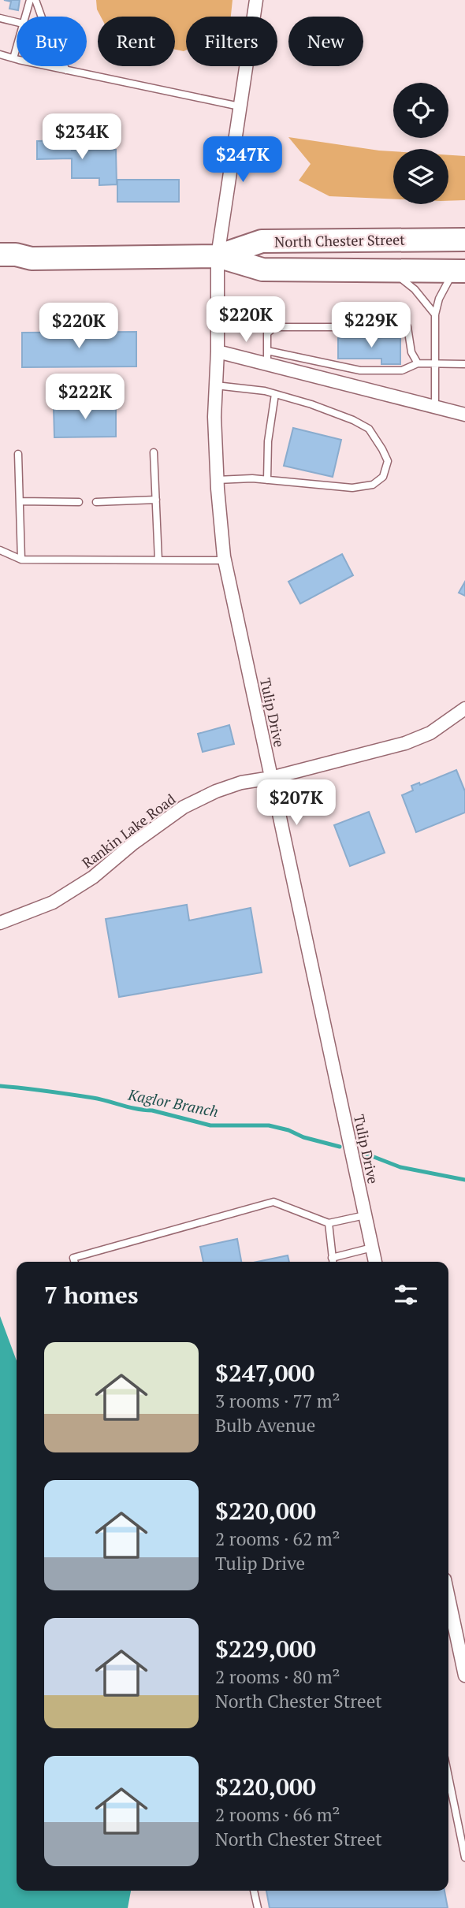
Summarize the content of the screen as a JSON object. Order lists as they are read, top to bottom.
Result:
{
  "streets": {
    "highway": ["North Chester Street"],
    "street": ["Tulip Drive", "Rankin Lake Road"]
  },
  "crossings": [
    ["North Chester Street", "Tulip Drive"],
    ["Tulip Drive", "Rankin Lake Road"]
  ],
  "water": ["Kaglor Branch"],
  "page": {
    "chip": [
      "Buy",
      "Rent",
      "Filters",
      "New"
    ],
    "price": [
      "$234K",
      "$247K",
      "$220K",
      "$229K",
      "$220K",
      "$222K",
      "$207K"
    ],
    "heading": "7 homes",
    "list": [
      {
        "name": "$247,000",
        "note": "3 rooms · 77 m² · Bulb Avenue"
      },
      {
        "name": "$220,000",
        "note": "2 rooms · 62 m² · Tulip Drive"
      },
      {
        "name": "$229,000",
        "note": "2 rooms · 80 m² · North Chester Street"
      },
      {
        "name": "$220,000",
        "note": "2 rooms · 66 m² · North Chester Street"
      }
    ]
  }
}
